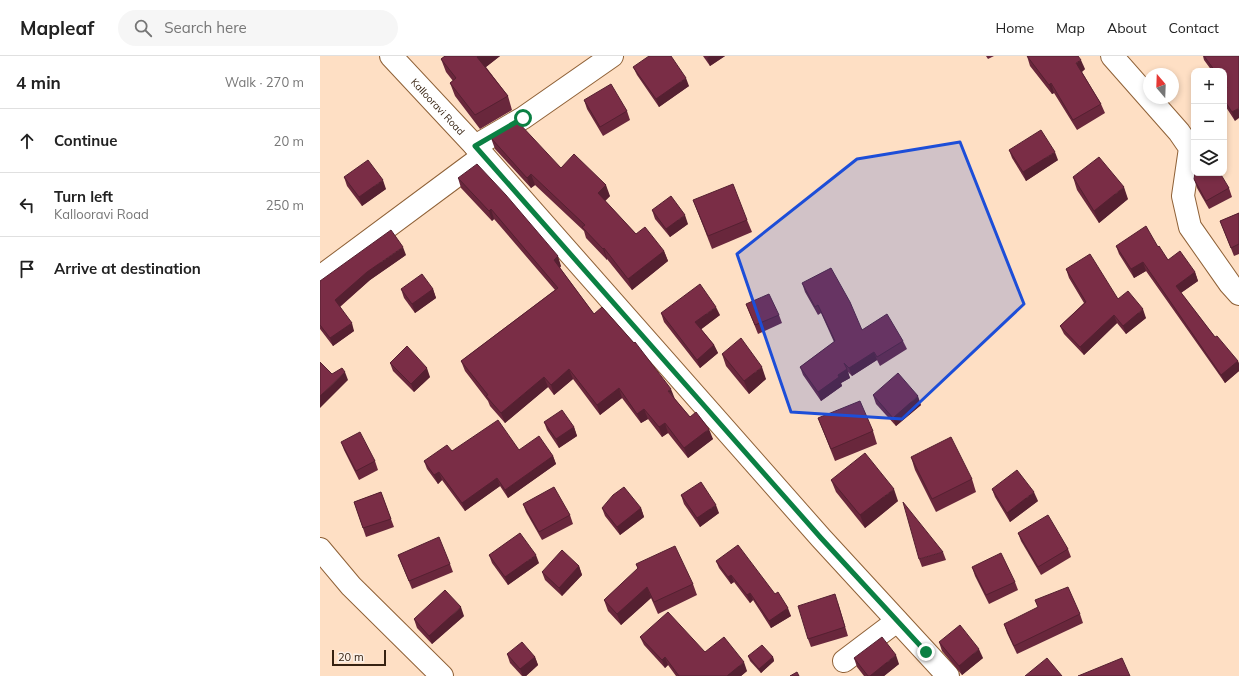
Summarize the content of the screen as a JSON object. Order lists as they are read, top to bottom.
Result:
{
  "streets": {
    "street": ["Kallooravi Road"]
  },
  "scale_bar": "20 m",
  "north": "top",
  "page": {
    "header": "Mapleaf",
    "search": "Search here",
    "nav": [
      "Home",
      "Map",
      "About",
      "Contact"
    ],
    "heading": ["4 min", "Walk · 270 m"],
    "map_buttons": ["+", "−"],
    "list": [
      ["Continue", "20 m"],
      ["Turn left", "Kallooravi Road", "250 m"],
      "Arrive at destination"
    ],
    "scale": "20 m"
  }
}
